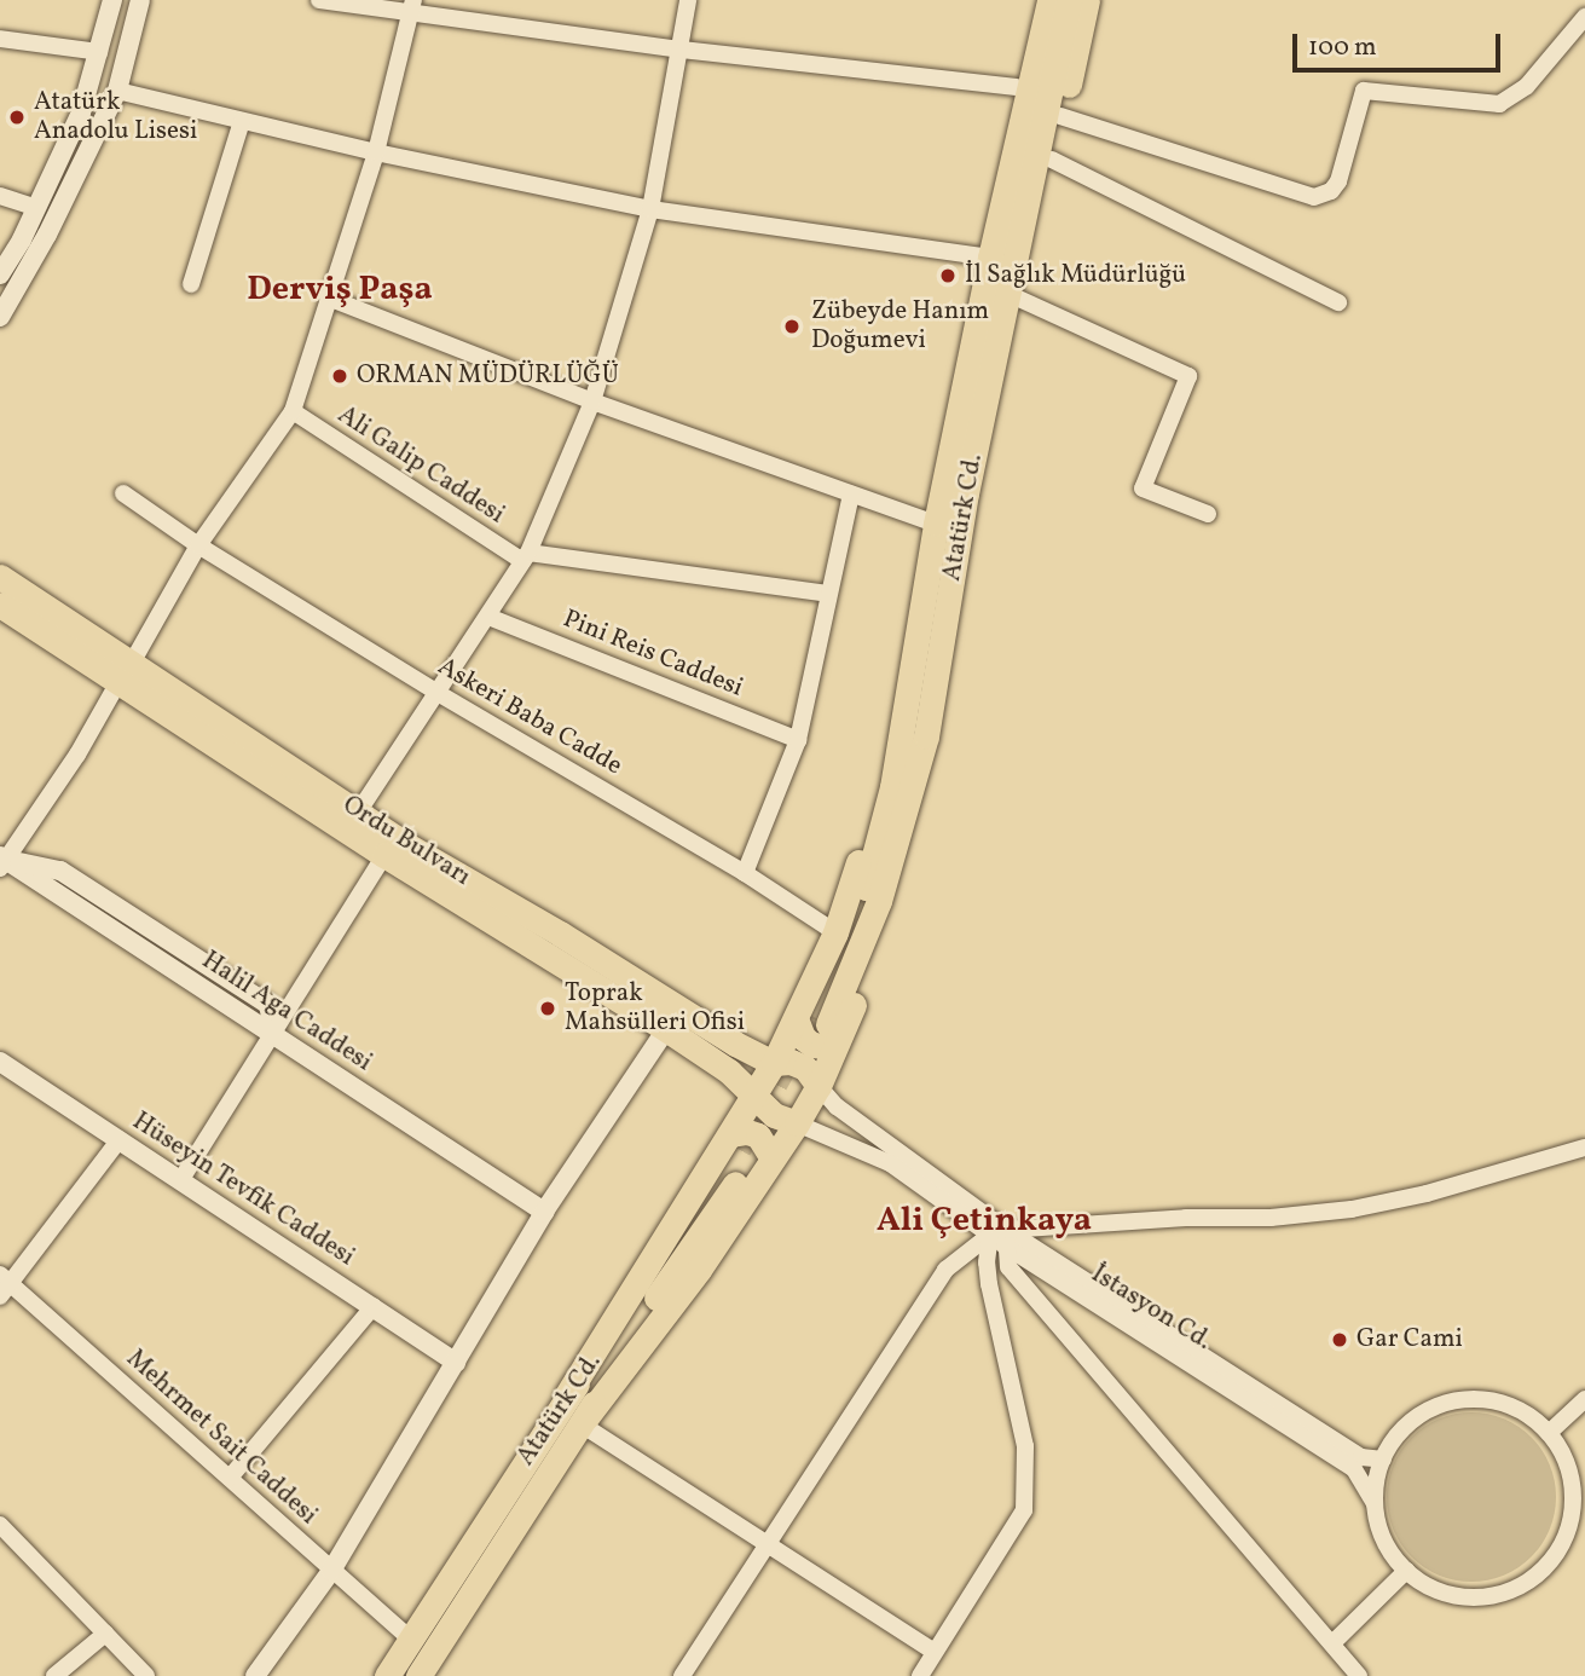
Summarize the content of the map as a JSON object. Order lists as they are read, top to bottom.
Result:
{
  "streets": {
    "main road": ["Atatürk Cd.", "Ordu Bulvarı"],
    "street": [
      "Ali Galip Caddesi",
      "Pini Reis Caddesi",
      "Askeri Baba Cadde",
      "Halil Aga Caddesi",
      "Hüseyin Tevfik Caddesi",
      "İstasyon Cd.",
      "Mehrmet Sait Caddesi"
    ]
  },
  "crossings": [
    ["Atatürk Cd.", "Mehrmet Sait Caddesi"],
    ["Ordu Bulvarı", "İstasyon Cd."]
  ],
  "districts": ["Derviş Paşa", "Ali Çetinkaya"],
  "places": [
    "Atatürk Anadolu Lisesi",
    "İl Sağlık Müdürlüğü",
    "Zübeyde Hanım Doğumevi",
    "ORMAN MÜDÜRLÜĞÜ",
    "Toprak Mahsülleri Ofisi",
    "Gar Cami"
  ],
  "scale_bar": "100 m"
}
